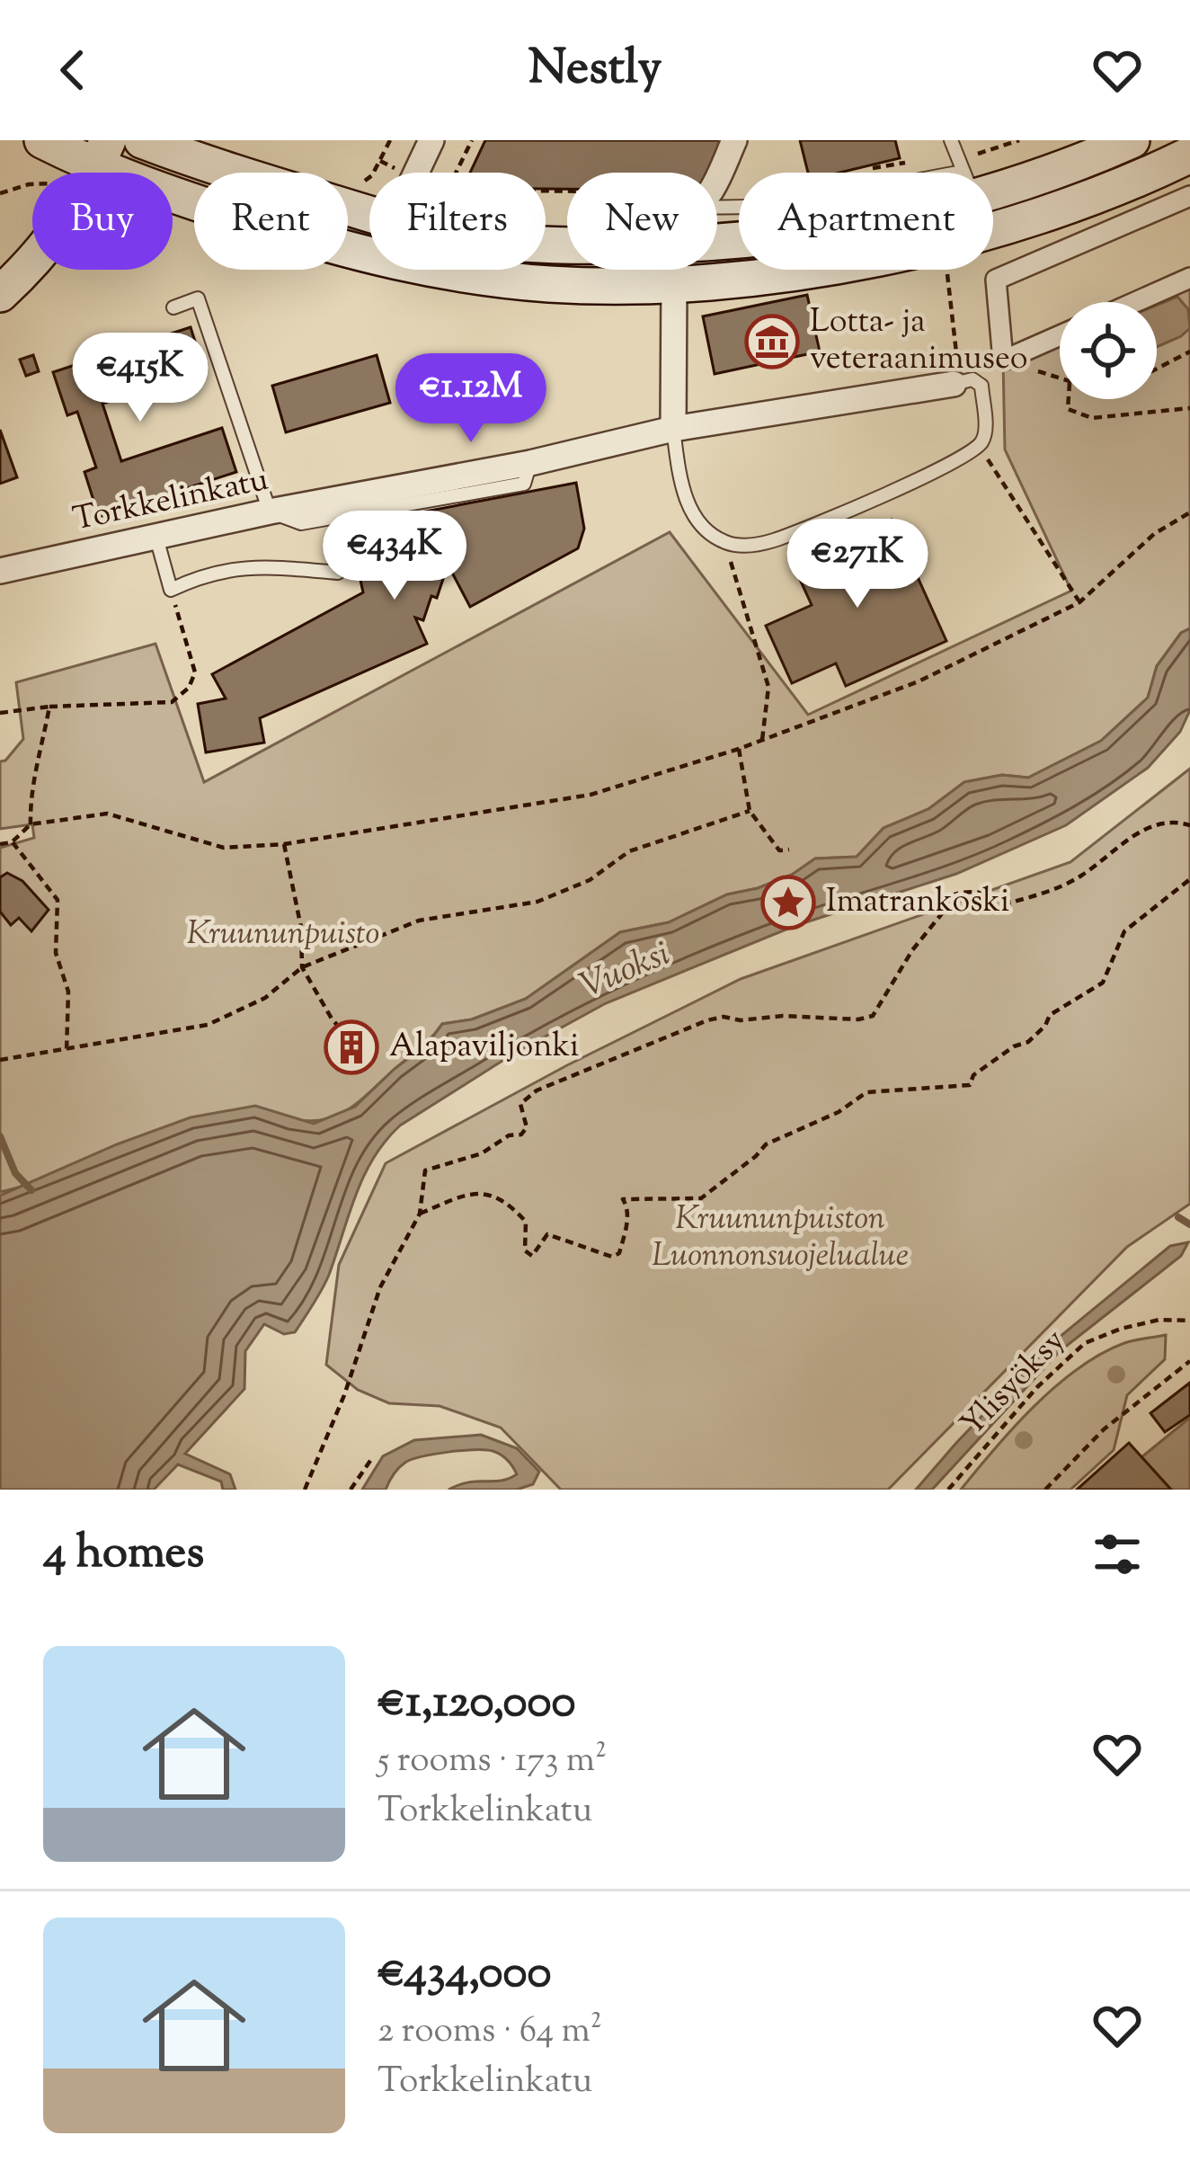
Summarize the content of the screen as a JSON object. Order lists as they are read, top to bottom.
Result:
{
  "streets": {
    "street": ["Torkkelinkatu"],
    "path": ["Ylisyöksy"]
  },
  "water": ["Vuoksi"],
  "parks": ["Kruununpuisto", "Kruununpuiston Luonnonsuojelualue"],
  "places": {
    "museum": ["Lotta- ja veteraanimuseo"],
    "place": ["Imatrankoski"],
    "building": ["Alapaviljonki"]
  },
  "page": {
    "header": "Nestly",
    "chip": [
      "Buy",
      "Rent",
      "Filters",
      "New",
      "Apartment"
    ],
    "price": [
      "€415K",
      "€1.12M",
      "€434K",
      "€271K"
    ],
    "heading": "4 homes",
    "list": [
      {
        "name": "€1,120,000",
        "note": "5 rooms · 173 m² · Torkkelinkatu"
      },
      {
        "name": "€434,000",
        "note": "2 rooms · 64 m² · Torkkelinkatu"
      }
    ]
  }
}
